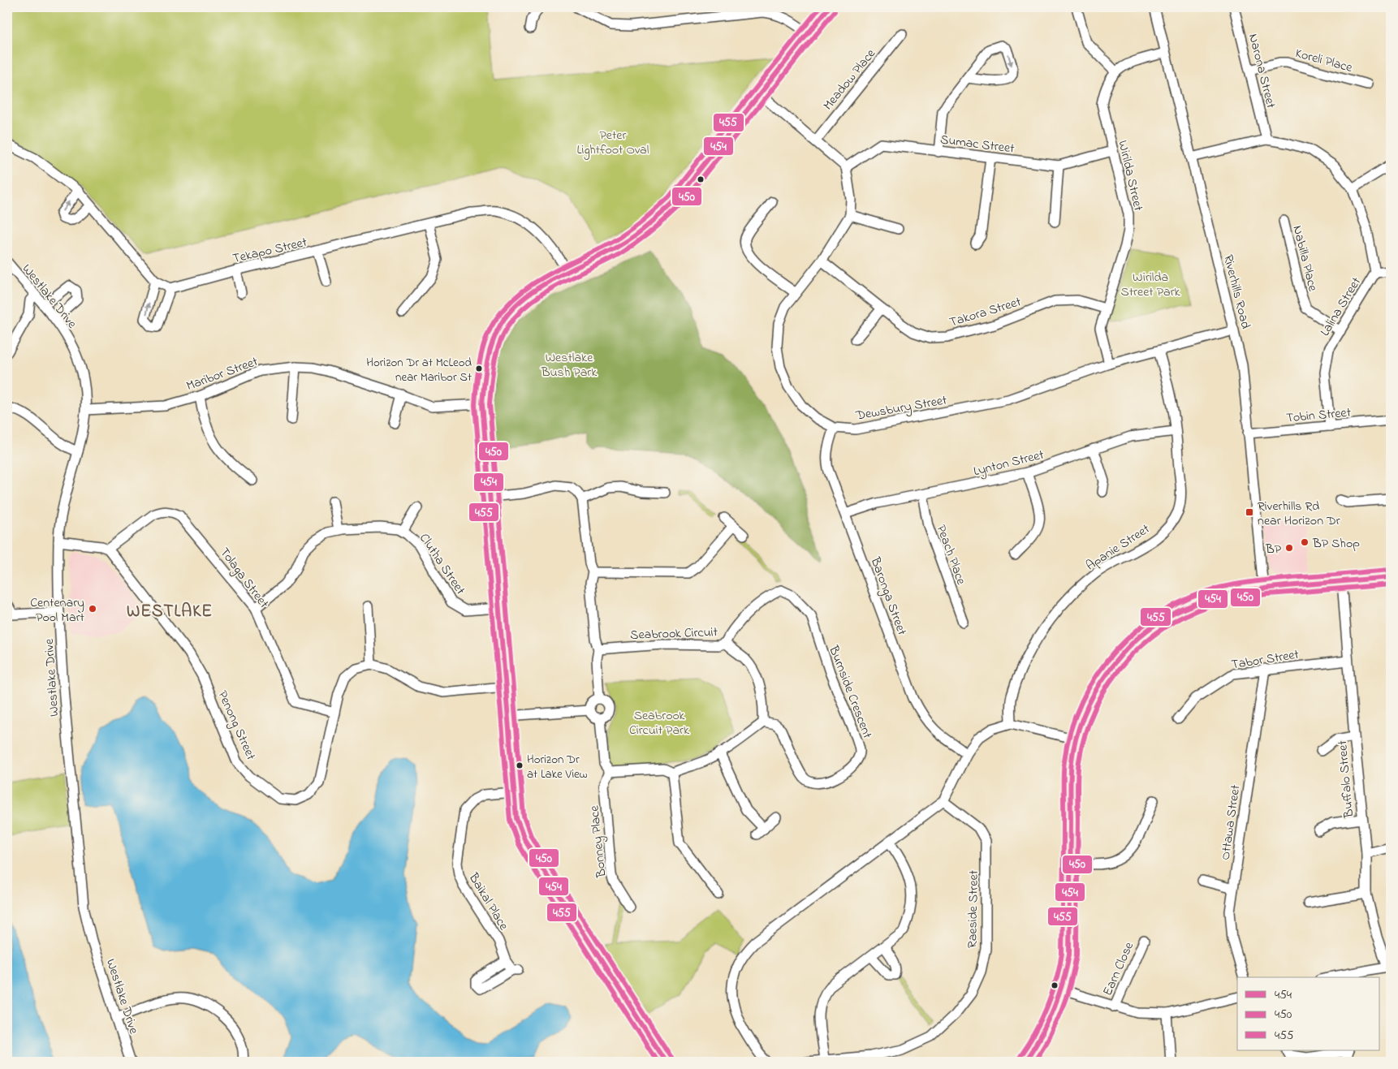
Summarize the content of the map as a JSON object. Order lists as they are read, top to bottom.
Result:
{
  "streets": {
    "street": [
      "Koreli Place",
      "Narona Street",
      "Meadow Place",
      "Sumac Street",
      "Wirilda Street",
      "Tekapo Street",
      "Nabilla Place",
      "Riverhills Road",
      "Westlake Drive",
      "Lalina Street",
      "Takora Street",
      "Maribor Street",
      "Dewsbury Street",
      "Tobin Street",
      "Lynton Street",
      "Apanie Street",
      "Peach Place",
      "Clutha Street",
      "Tolaga Street",
      "Baronga Street",
      "Seabrook Circuit",
      "Tabor Street",
      "Burnside Crescent",
      "Penong Street",
      "Buffalo Street",
      "Ottawa Street",
      "Bonney Place",
      "Baikal Place",
      "Raeside Street",
      "Earn Close"
    ]
  },
  "crossings": [
    ["Koreli Place", "Narona Street"],
    ["Narona Street", "Lalina Street"],
    ["Sumac Street", "Wirilda Street"],
    ["Wirilda Street", "Takora Street"],
    ["Wirilda Street", "Dewsbury Street"],
    ["Nabilla Place", "Lalina Street"],
    ["Riverhills Road", "Lalina Street"],
    ["Riverhills Road", "Dewsbury Street"],
    ["Riverhills Road", "Tobin Street"],
    ["Westlake Drive", "Maribor Street"],
    ["Lalina Street", "Tobin Street"],
    ["Takora Street", "Dewsbury Street"],
    ["Dewsbury Street", "Apanie Street"],
    ["Dewsbury Street", "Baronga Street"],
    ["Lynton Street", "Apanie Street"],
    ["Lynton Street", "Peach Place"],
    ["Lynton Street", "Baronga Street"],
    ["Clutha Street", "Tolaga Street"],
    ["Tolaga Street", "Penong Street"],
    ["Seabrook Circuit", "Burnside Crescent"],
    ["Tabor Street", "Buffalo Street"],
    ["Tabor Street", "Ottawa Street"]
  ],
  "districts": ["WESTLAKE"],
  "parks": [
    "Peter Lightfoot Oval",
    "Wirilda Street Park",
    "Westlake Bush Park",
    "Seabrook Circuit Park"
  ],
  "places": {
    "other": [
      "Horizon Dr at McLeod near Maribor St",
      "BP Shop",
      "BP",
      "Centenary Pool Mart",
      "Horizon Dr at Lake View"
    ],
    "transit": ["Riverhills Rd near Horizon Dr"]
  },
  "lines": ["transit line 454", "transit line 455", "transit line 450"],
  "legend": ["454", "450", "455"]
}
